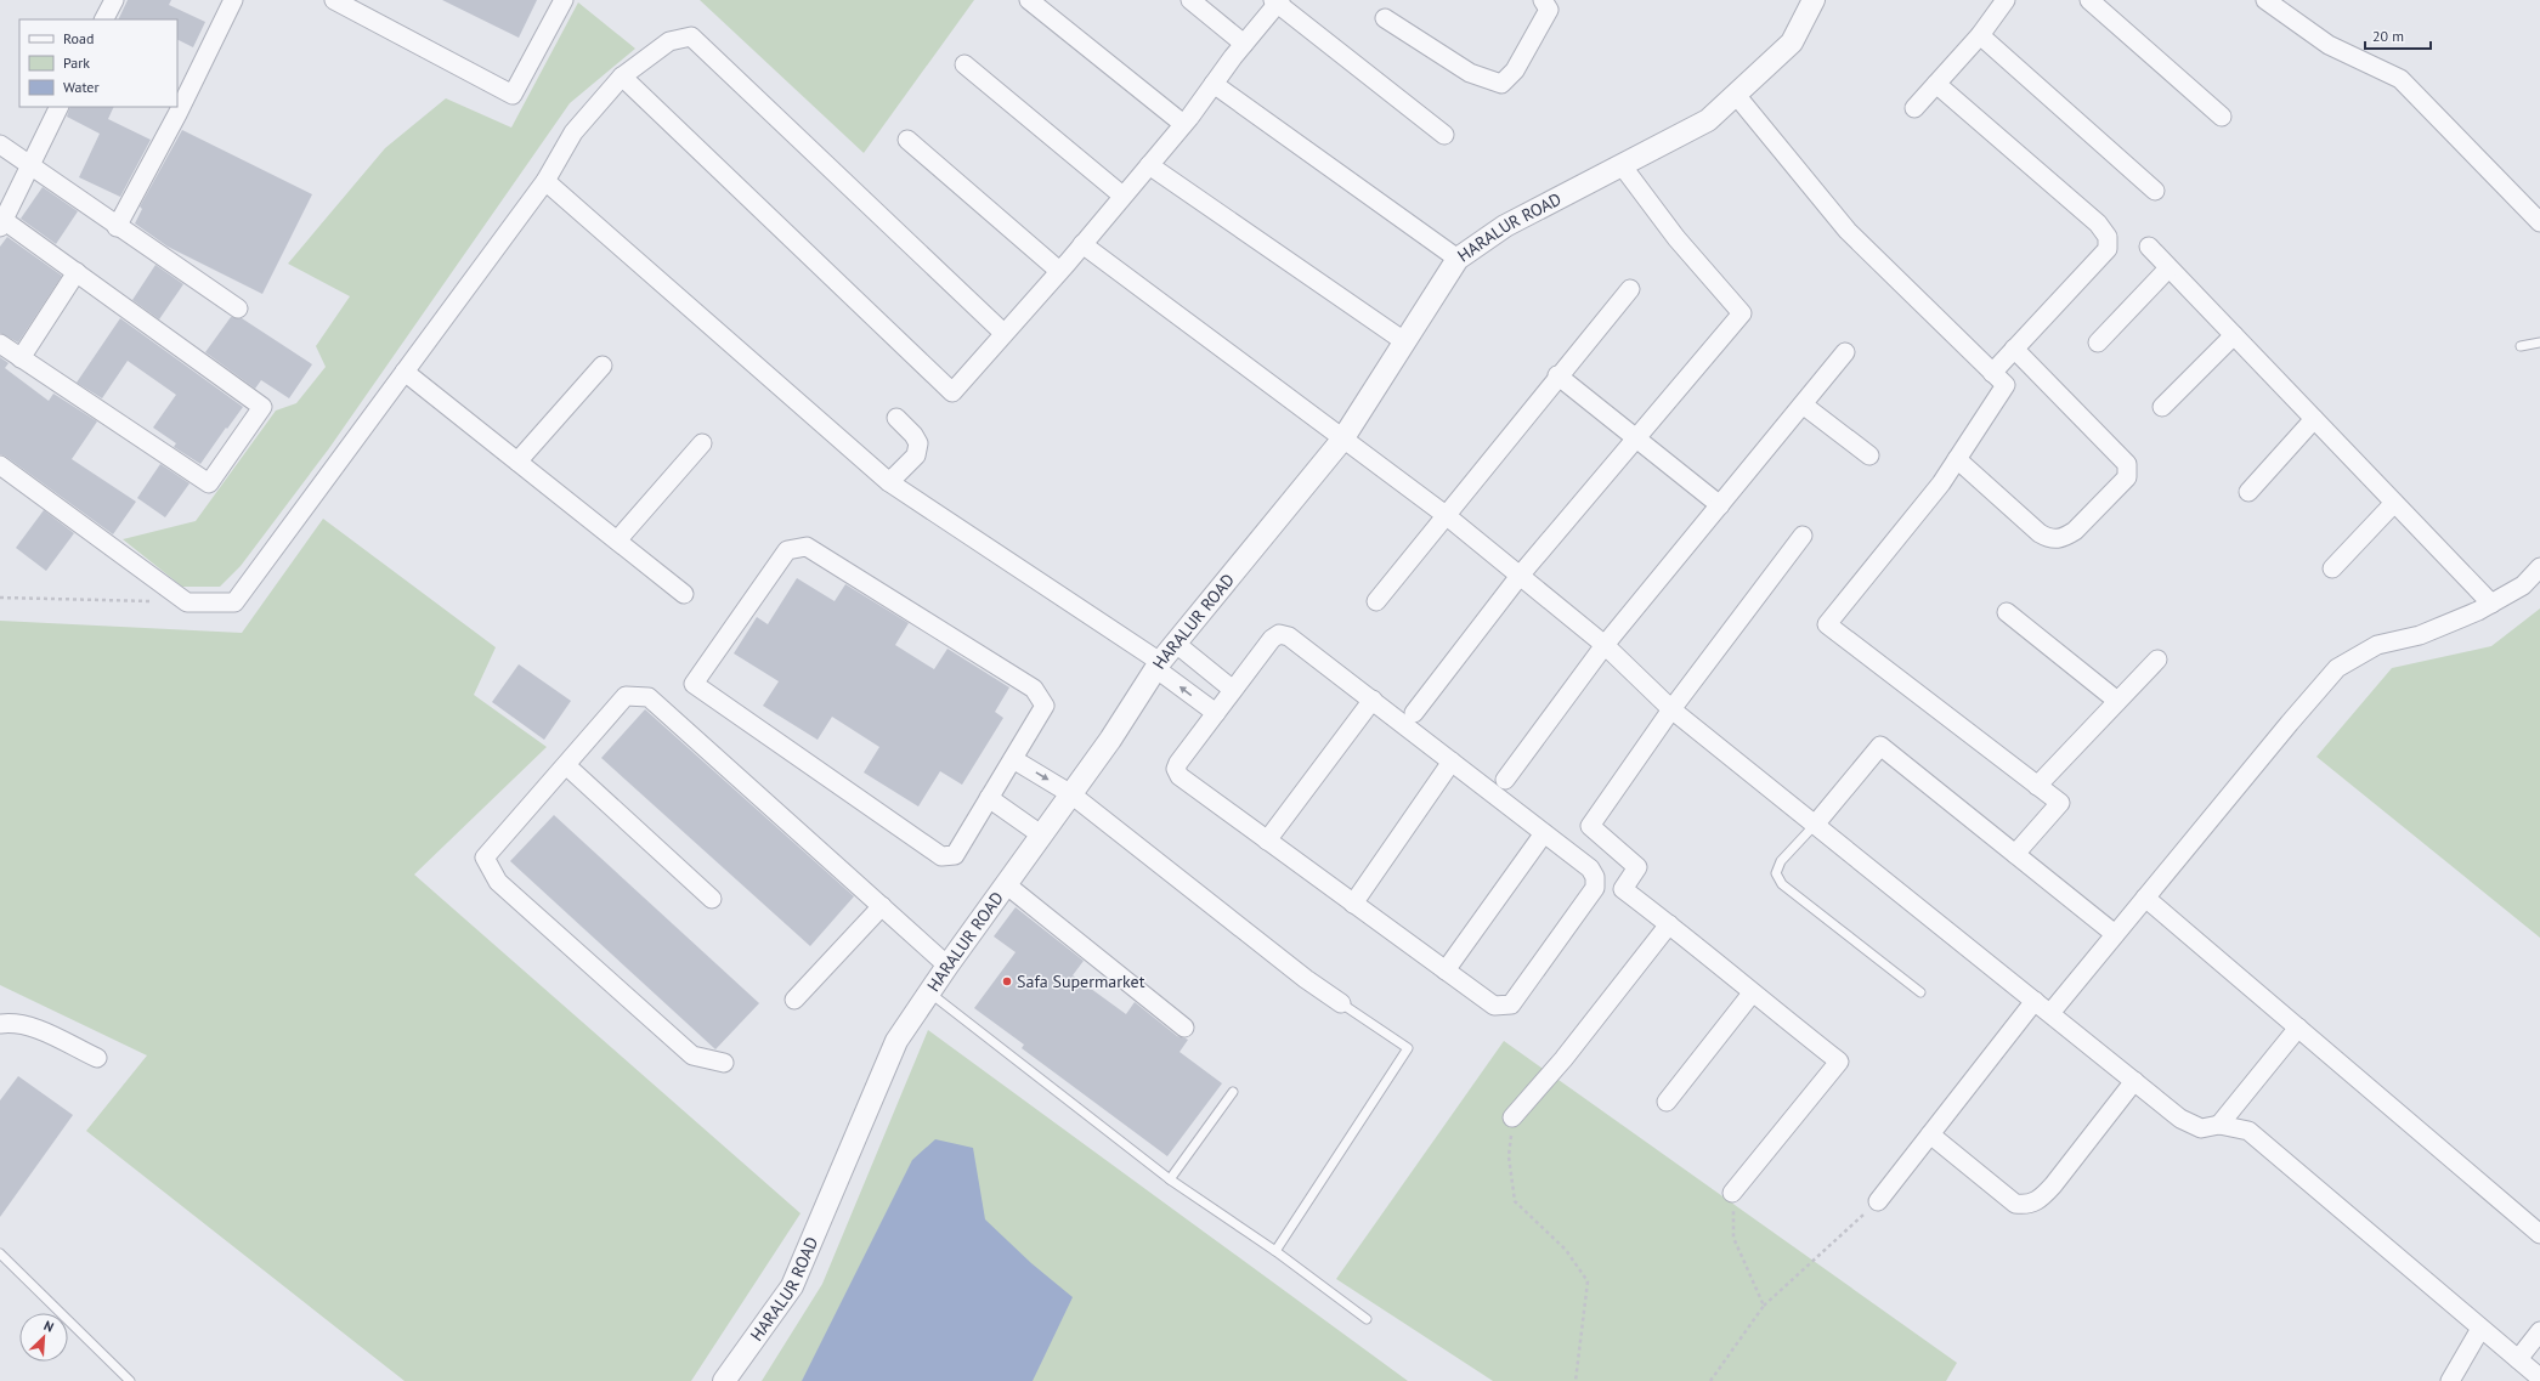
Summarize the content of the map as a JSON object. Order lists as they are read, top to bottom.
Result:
{
  "streets": {
    "street": ["HARALUR ROAD"]
  },
  "places": ["Safa Supermarket"],
  "legend": ["Road", "Park", "Water"],
  "scale_bar": "20 m",
  "north": "top right"
}
